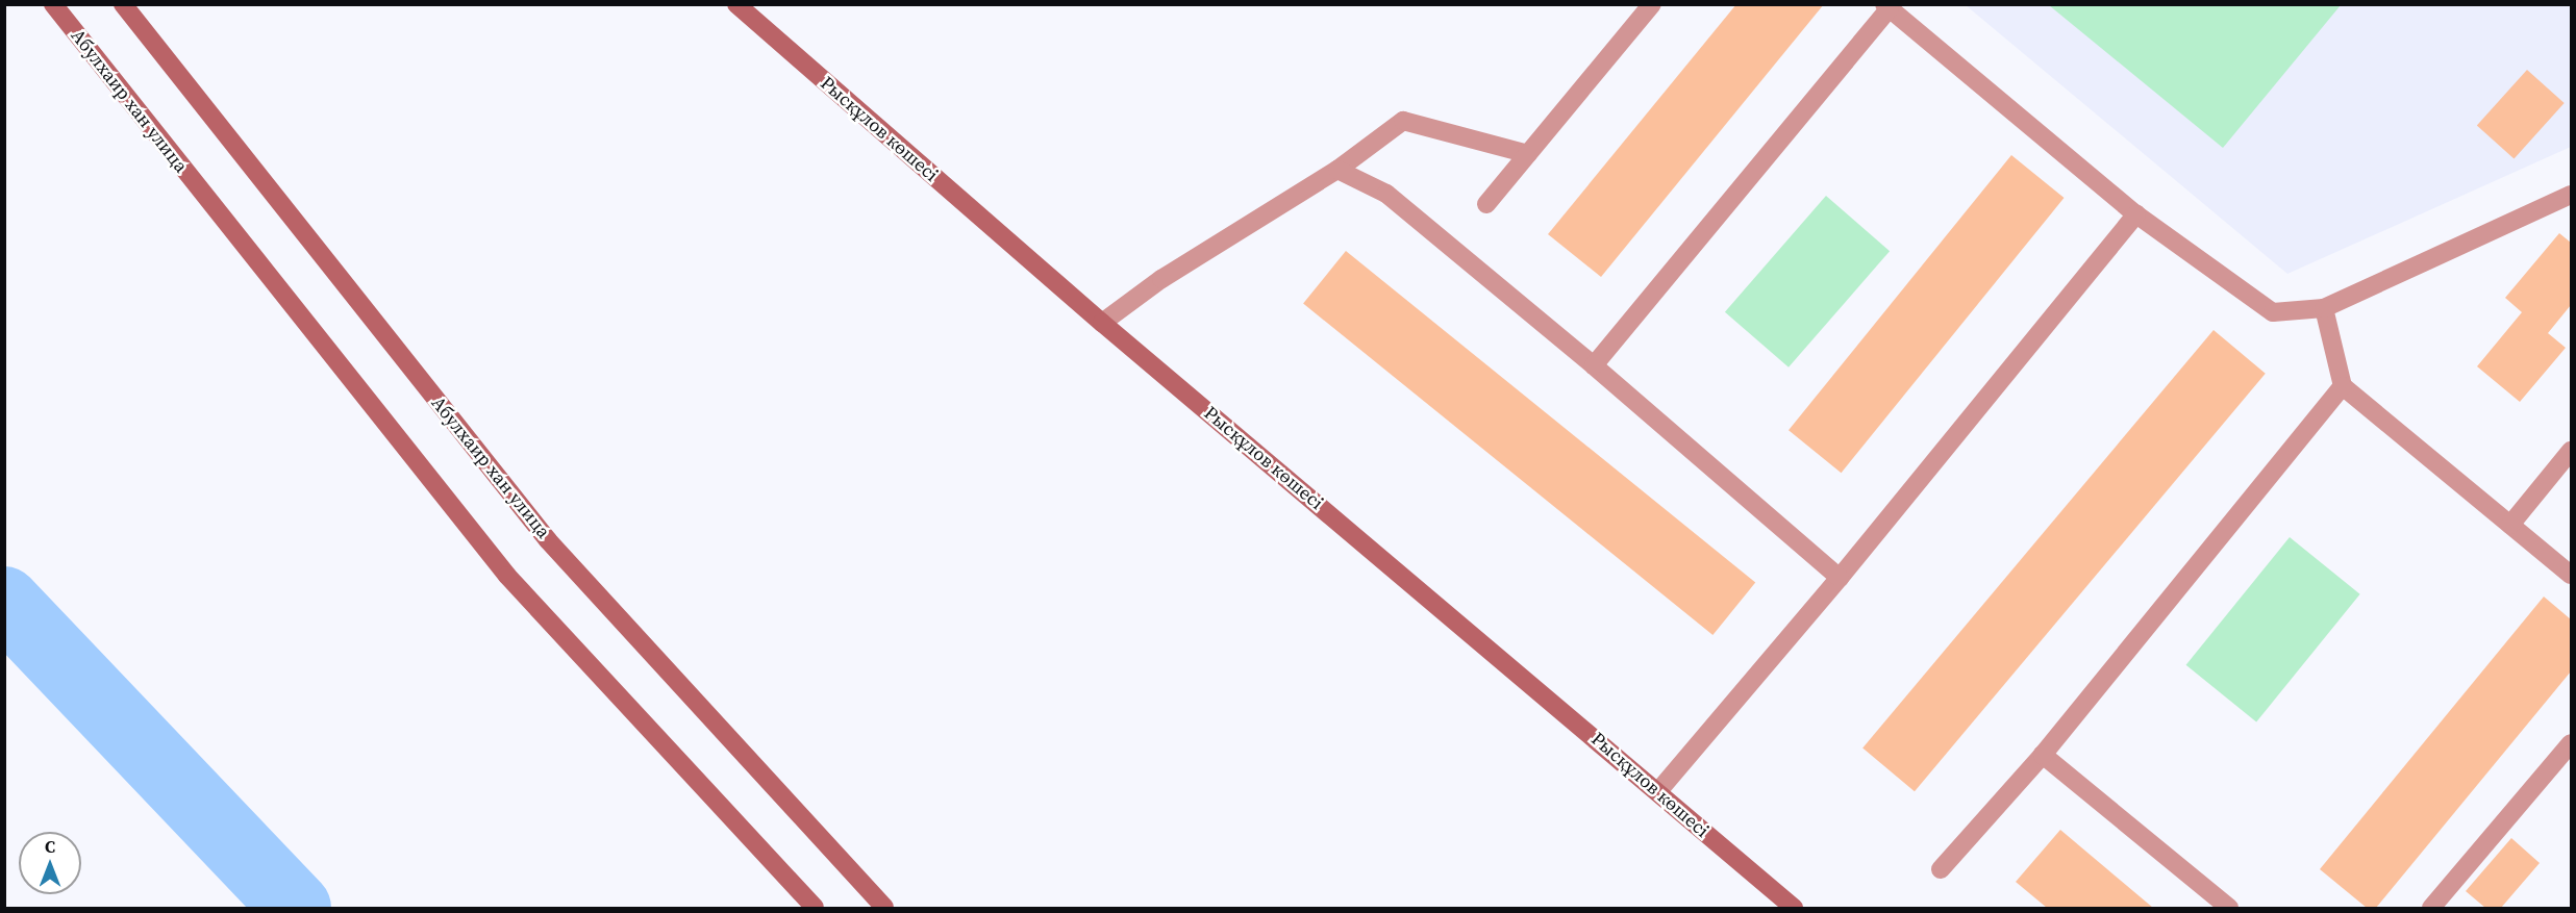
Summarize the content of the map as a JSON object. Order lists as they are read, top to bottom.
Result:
{
  "streets": {
    "street": ["Абулхаир хан улица", "Рысқұлов көшесі"]
  },
  "north": "top"
}
